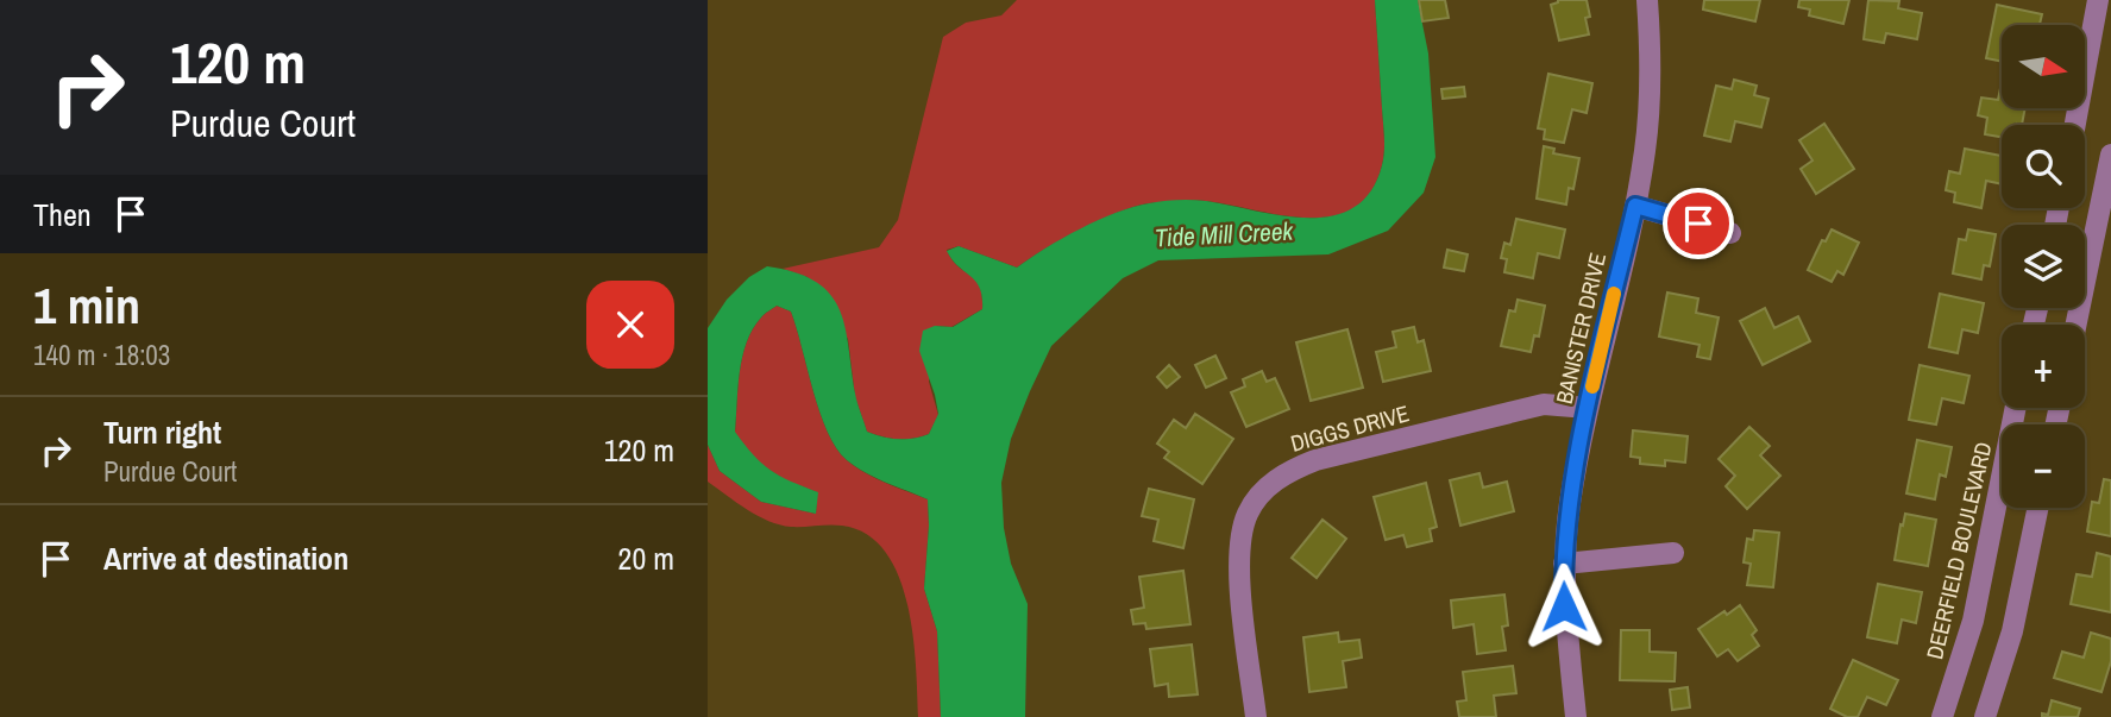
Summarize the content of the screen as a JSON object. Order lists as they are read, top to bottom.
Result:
{
  "streets": {
    "street": ["BANISTER DRIVE", "DIGGS DRIVE", "DEERFIELD BOULEVARD"]
  },
  "crossings": [
    ["BANISTER DRIVE", "DIGGS DRIVE"]
  ],
  "water": ["Tide Mill Creek"],
  "north": "right",
  "page": {
    "turn": ["120 m", "Purdue Court"],
    "map_buttons": ["+", "−"],
    "then": "Then",
    "heading": ["1 min", "140 m · 18:03"],
    "list": [
      {
        "name": "Turn right",
        "note": "Purdue Court",
        "value": "120 m"
      },
      {
        "name": "Arrive at destination",
        "value": "20 m"
      }
    ]
  }
}
